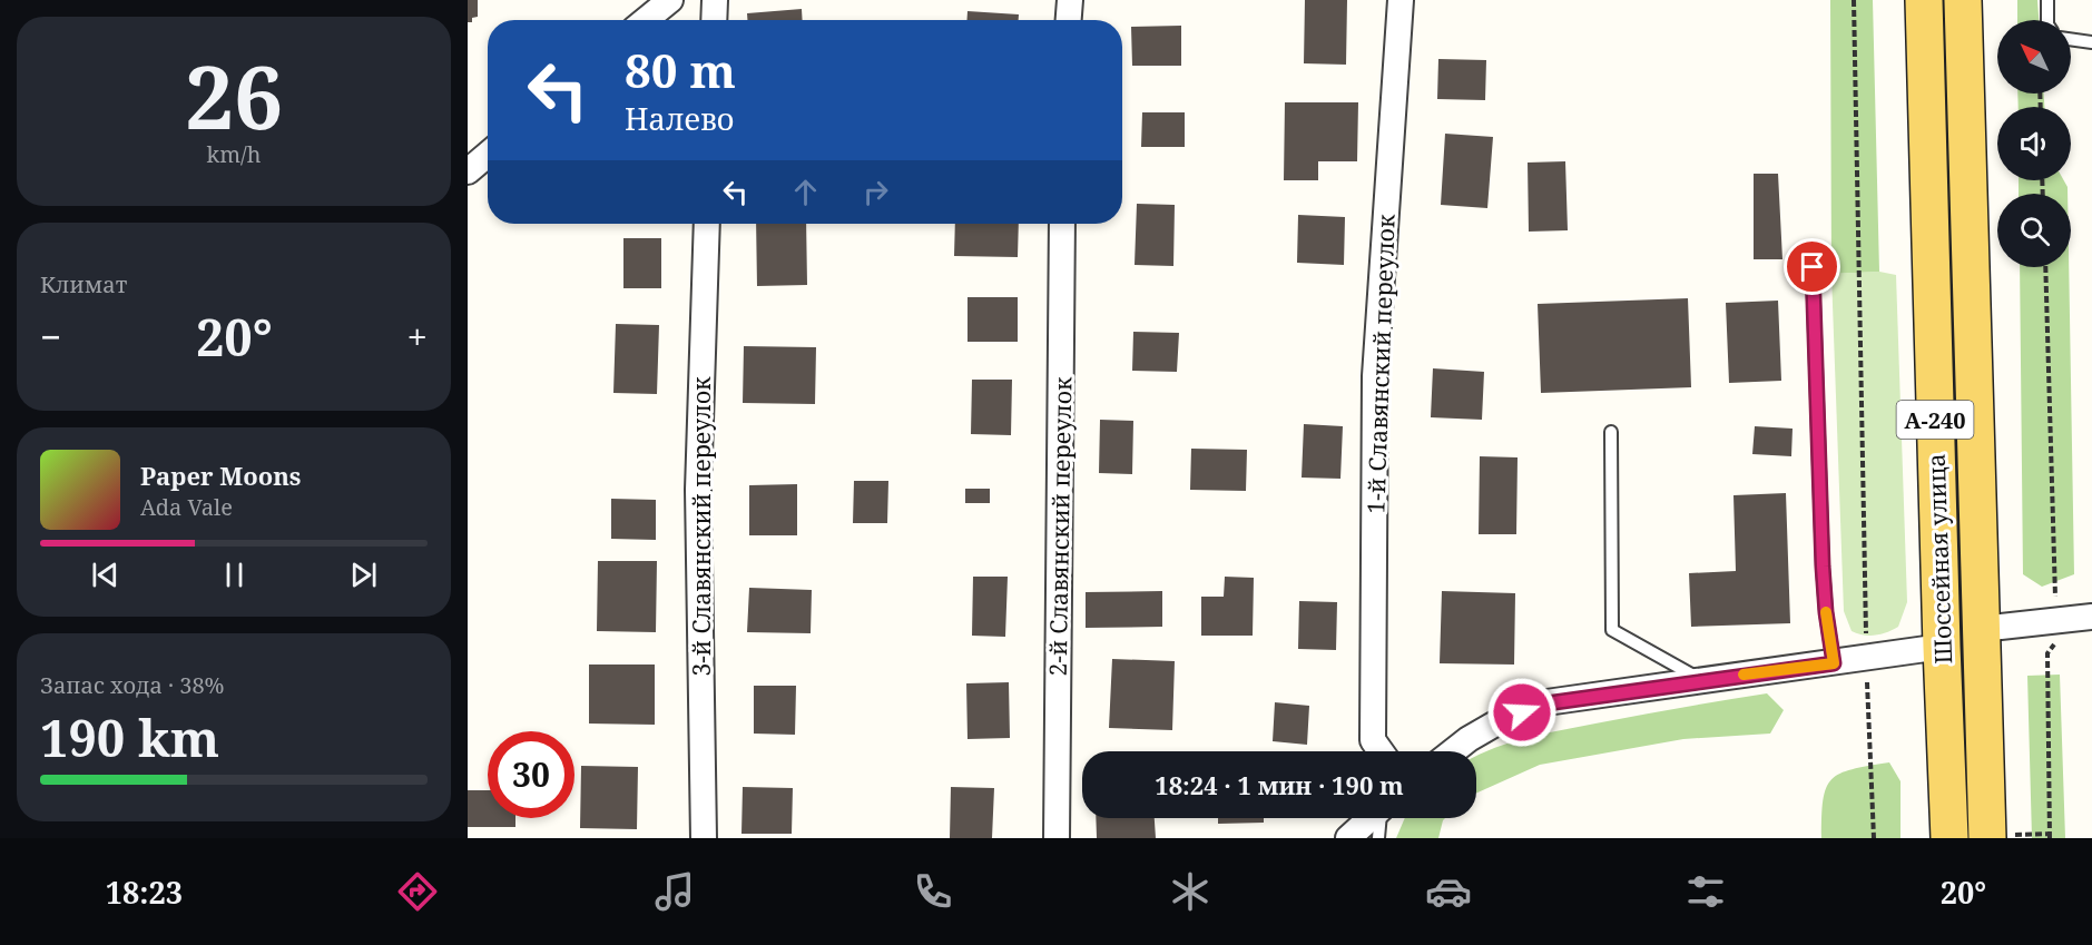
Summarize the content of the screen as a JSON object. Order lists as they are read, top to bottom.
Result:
{
  "streets": {
    "main road": ["А-240", "Шоссейная улица"],
    "street": ["1-й Славянский переулок", "3-й Славянский переулок", "2-й Славянский переулок"]
  },
  "north": "top left",
  "page": {
    "tile": [
      ["26", "km/h"],
      "Климат",
      ["Запас хода · 38%", "190 km"]
    ],
    "turn": ["80 m", "Налево"],
    "heat": ["−", "20°", "+"],
    "song": ["Paper Moons", "Ada Vale"],
    "limit": "30",
    "trip": "18:24 · 1 мин · 190 m",
    "tabs": ["18:23", "20°"]
  }
}
